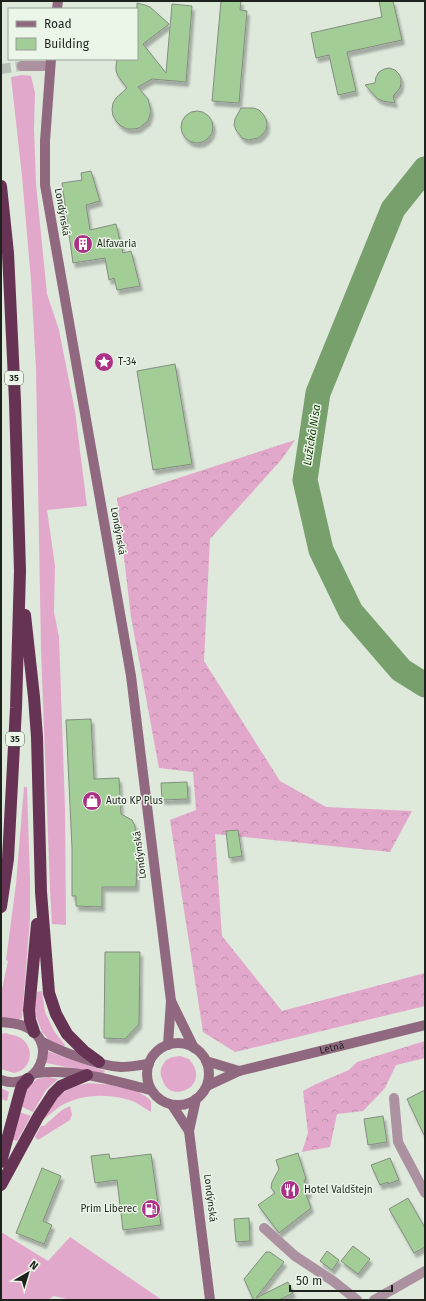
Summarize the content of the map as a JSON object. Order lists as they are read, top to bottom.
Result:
{
  "streets": {
    "highway": ["35"],
    "street": ["Londýnská", "Letná"]
  },
  "crossings": [
    ["Londýnská", "Letná"]
  ],
  "water": ["Lužická Nisa"],
  "places": {
    "building": ["Alfavaria"],
    "place": ["T-34"],
    "shop": ["Auto KP Plus"],
    "restaurant": ["Hotel Valdštejn"],
    "fuel station": ["Prim Liberec"]
  },
  "legend": ["Road", "Building"],
  "scale_bar": "50 m",
  "north": "top right"
}
